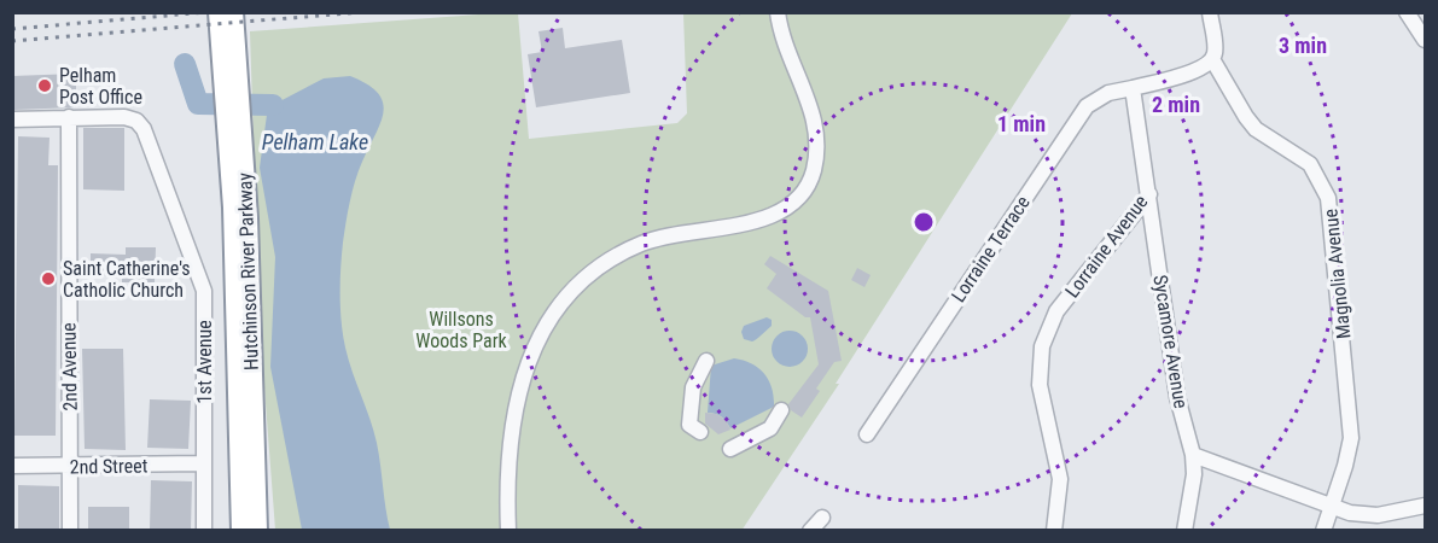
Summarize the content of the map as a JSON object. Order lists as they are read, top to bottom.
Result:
{
  "streets": {
    "highway": ["Hutchinson River Parkway"],
    "street": [
      "Lorraine Avenue",
      "Lorraine Terrace",
      "Magnolia Avenue",
      "Sycamore Avenue",
      "1st Avenue",
      "2nd Avenue",
      "2nd Street"
    ]
  },
  "crossings": [
    ["Lorraine Avenue", "Lorraine Terrace"],
    ["Lorraine Avenue", "Sycamore Avenue"],
    ["1st Avenue", "2nd Avenue"],
    ["1st Avenue", "2nd Street"],
    ["2nd Avenue", "2nd Street"]
  ],
  "water": ["Pelham Lake"],
  "parks": ["Willsons Woods Park"],
  "places": ["Pelham Post Office", "Saint Catherine's Catholic Church"],
  "rings": ["3 min", "2 min", "1 min"]
}
